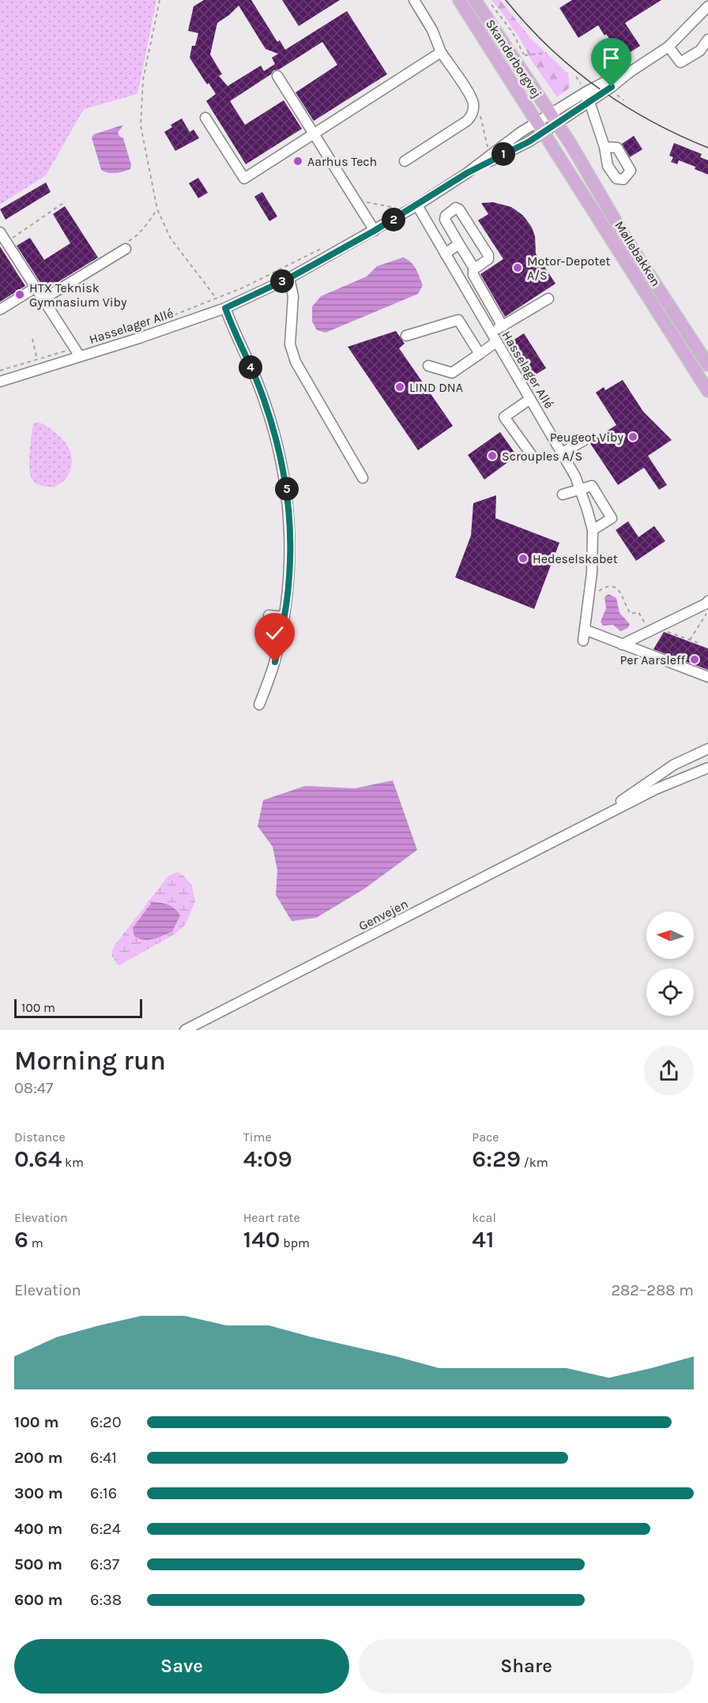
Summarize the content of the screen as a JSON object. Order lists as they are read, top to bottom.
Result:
{
  "streets": {
    "main road": ["Skanderborgvej", "Møllebakken"],
    "street": ["Hasselager Allé", "Genvejen"]
  },
  "crossings": [
    ["Skanderborgvej", "Møllebakken"],
    ["Skanderborgvej", "Hasselager Allé"],
    ["Møllebakken", "Hasselager Allé"]
  ],
  "places": [
    "Aarhus Tech",
    "Motor-Depotet A/S",
    "HTX Teknisk Gymnasium Viby",
    "LIND DNA",
    "Peugeot Viby",
    "Scrouples A/S",
    "Hedeselskabet",
    "Per Aarsleff"
  ],
  "scale_bar": "100 m",
  "north": "left",
  "page": {
    "pins": [
      "1",
      "2",
      "3",
      "4",
      "5"
    ],
    "scale": "100 m",
    "heading": ["Morning run", "08:47"],
    "stats": [
      ["Distance", "0.64 km"],
      ["Time", "4:09"],
      ["Pace", "6:29 /km"],
      ["Elevation", "6 m"],
      ["Heart rate", "140 bpm"],
      ["kcal", "41"]
    ],
    "chart": ["Elevation", "282–288 m"],
    "list": [
      {
        "name": "100 m",
        "note": "6:20"
      },
      {
        "name": "200 m",
        "note": "6:41"
      },
      {
        "name": "300 m",
        "note": "6:16"
      },
      {
        "name": "400 m",
        "note": "6:24"
      },
      {
        "name": "500 m",
        "note": "6:37"
      },
      {
        "name": "600 m",
        "note": "6:38"
      }
    ],
    "buttons": ["Save", "Share"]
  }
}
